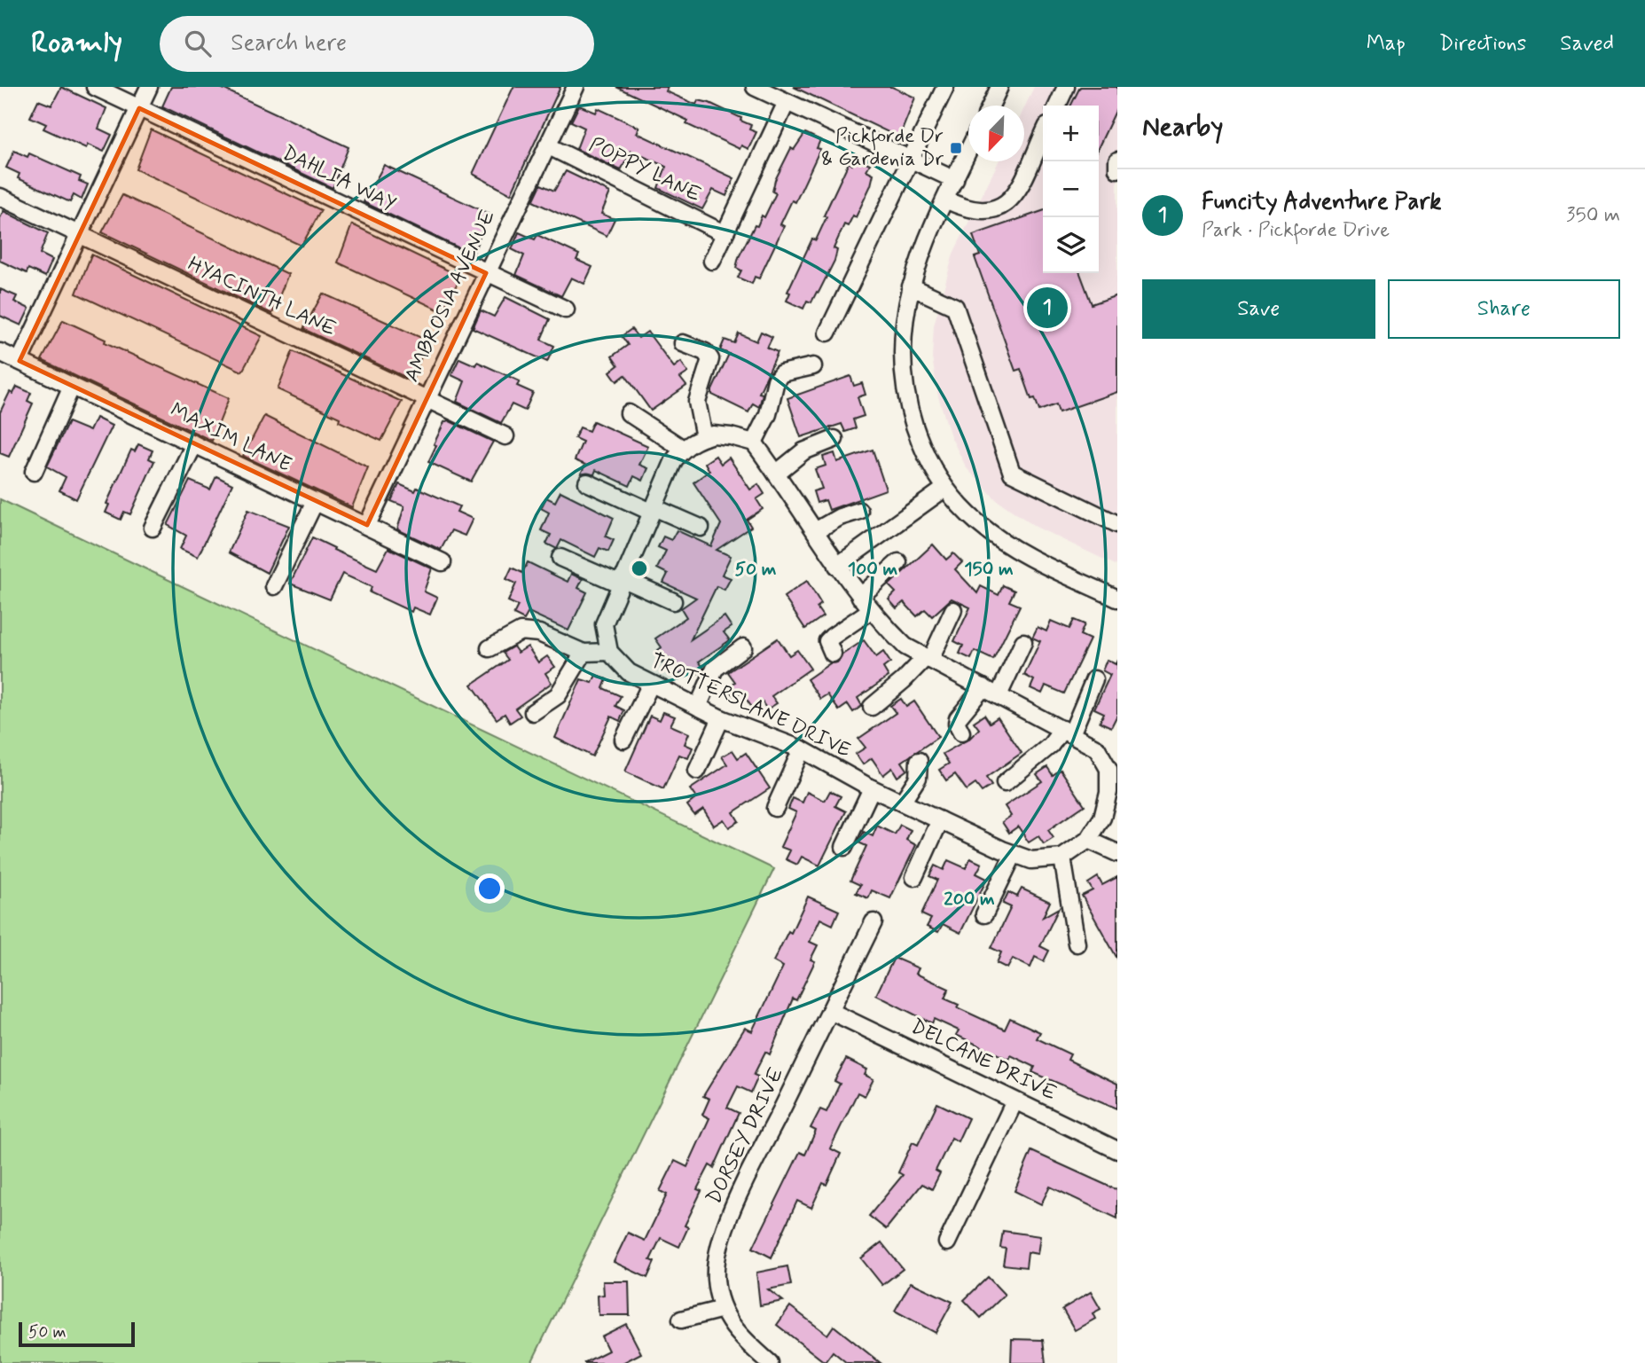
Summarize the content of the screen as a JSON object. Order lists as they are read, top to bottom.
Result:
{
  "streets": {
    "street": [
      "POPPY LANE",
      "DAHLIA WAY",
      "AMBROSIA AVENUE",
      "HYACINTH LANE",
      "MAXIM LANE",
      "TROTTERSLANE DRIVE",
      "DELCANE DRIVE",
      "DORSEY DRIVE"
    ]
  },
  "crossings": [
    ["POPPY LANE", "AMBROSIA AVENUE"],
    ["DAHLIA WAY", "AMBROSIA AVENUE"],
    ["AMBROSIA AVENUE", "HYACINTH LANE"],
    ["AMBROSIA AVENUE", "MAXIM LANE"],
    ["DELCANE DRIVE", "DORSEY DRIVE"]
  ],
  "places": {
    "transit": ["Pickforde Dr & Gardenia Dr"]
  },
  "scale_bar": "50 m",
  "north": "bottom left",
  "page": {
    "header": "Roamly",
    "search": "Search here",
    "nav": ["Map", "Directions", "Saved"],
    "heading": "Nearby",
    "map_buttons": ["+", "−"],
    "list": [
      {
        "mark": "1",
        "name": "Funcity Adventure Park",
        "note": "Park · Pickforde Drive",
        "value": "350 m"
      }
    ],
    "buttons": ["Save", "Share"],
    "pins": "1",
    "scale": "50 m"
  },
  "rings": [
    "50 m",
    "100 m",
    "150 m",
    "200 m"
  ]
}
